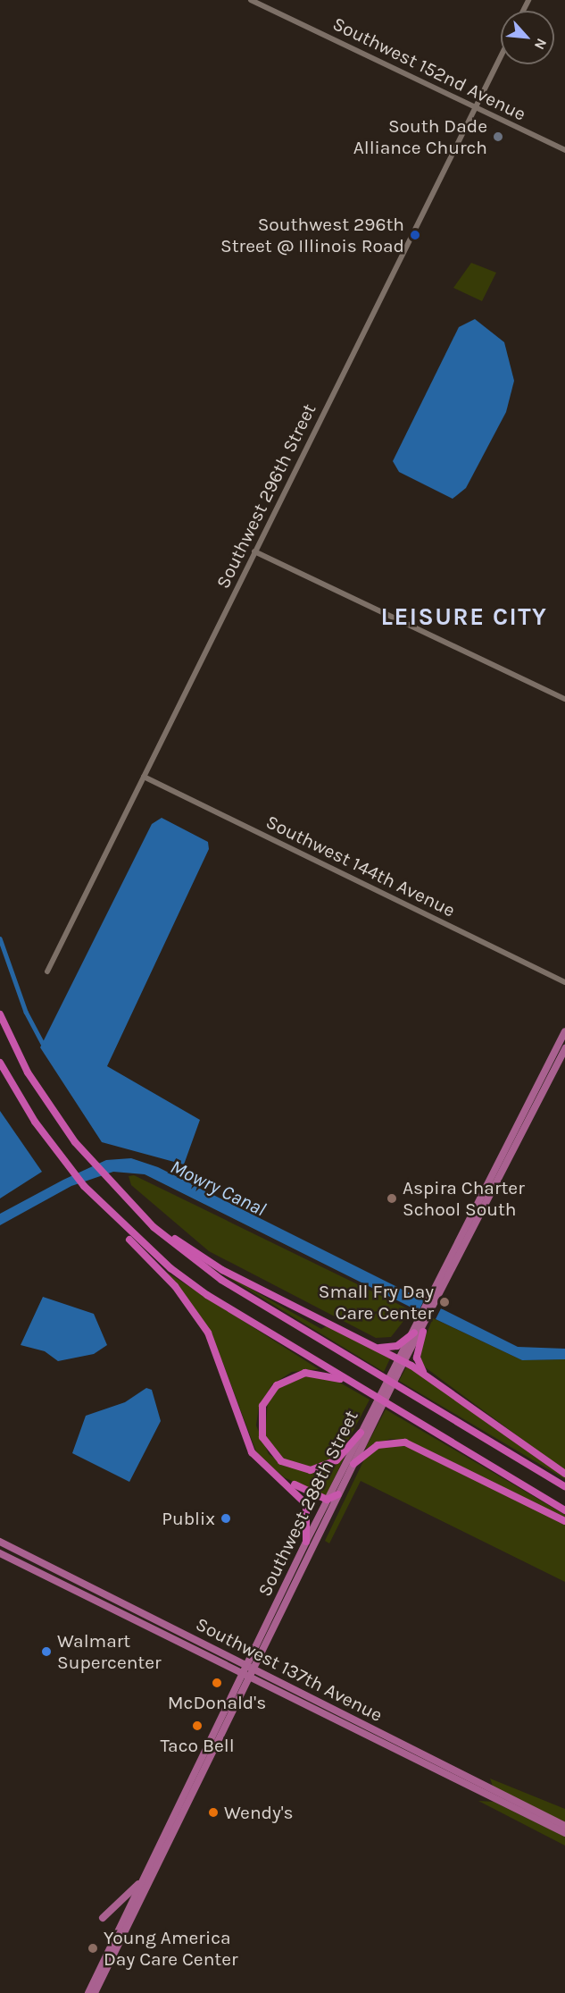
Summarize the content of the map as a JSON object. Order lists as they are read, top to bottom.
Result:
{
  "streets": {
    "main road": ["Southwest 288th Street", "Southwest 137th Avenue"],
    "street": ["Southwest 152nd Avenue", "Southwest 296th Street", "Southwest 144th Avenue"]
  },
  "crossings": [
    ["Southwest 152nd Avenue", "Southwest 296th Street"],
    ["Southwest 296th Street", "Southwest 144th Avenue"],
    ["Southwest 288th Street", "Southwest 137th Avenue"]
  ],
  "districts": ["LEISURE CITY"],
  "water": ["Mowry Canal"],
  "places": [
    "South Dade Alliance Church",
    "Southwest 296th Street @ Illinois Road",
    "Aspira Charter School South",
    "Small Fry Day Care Center",
    "Publix",
    "Walmart Supercenter",
    "McDonald's",
    "Taco Bell",
    "Wendy's",
    "Young America Day Care Center"
  ],
  "north": "bottom right"
}
